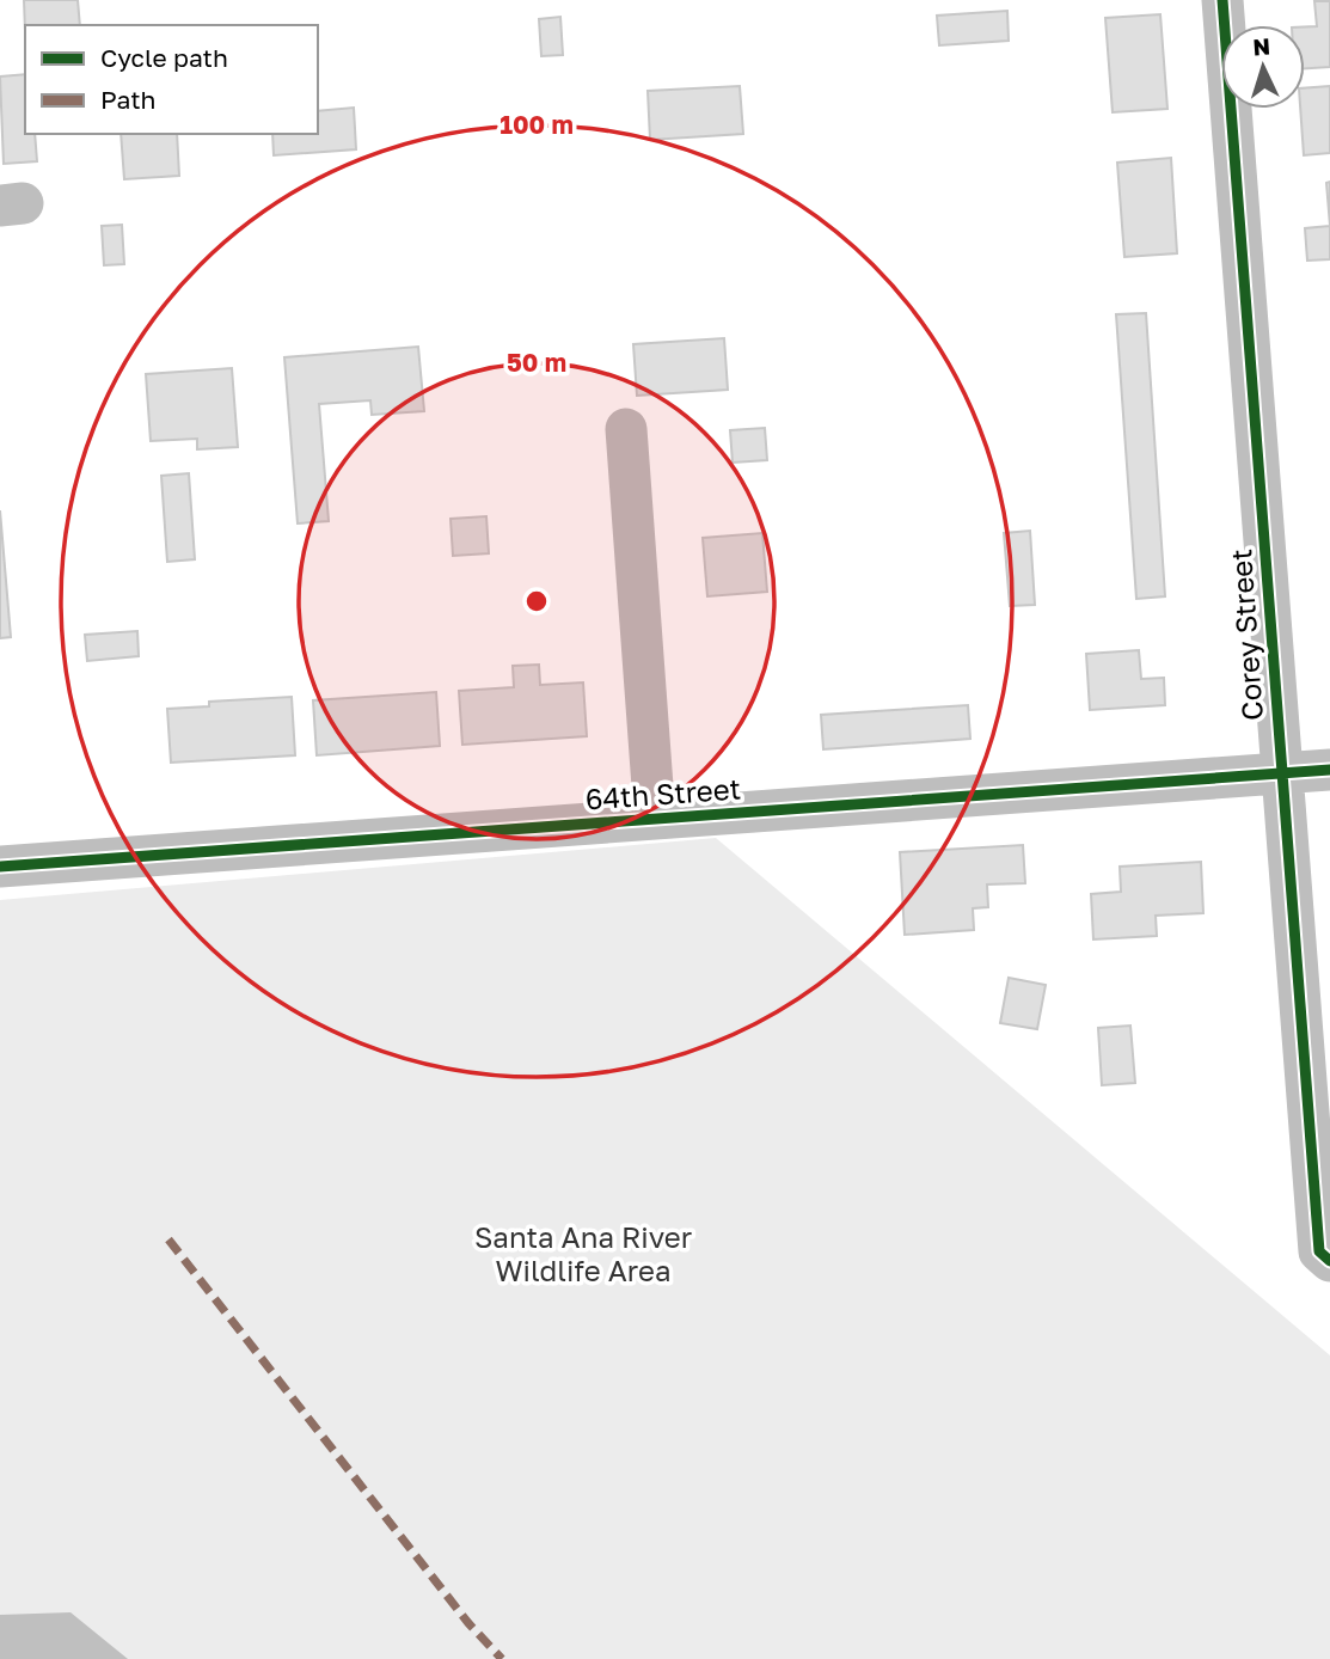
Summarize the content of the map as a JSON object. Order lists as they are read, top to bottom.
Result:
{
  "streets": {
    "street": ["Corey Street", "64th Street"]
  },
  "crossings": [
    ["Corey Street", "64th Street"]
  ],
  "parks": ["Santa Ana River Wildlife Area"],
  "legend": ["Cycle path", "Path"],
  "north": "top",
  "rings": ["100 m", "50 m"]
}
